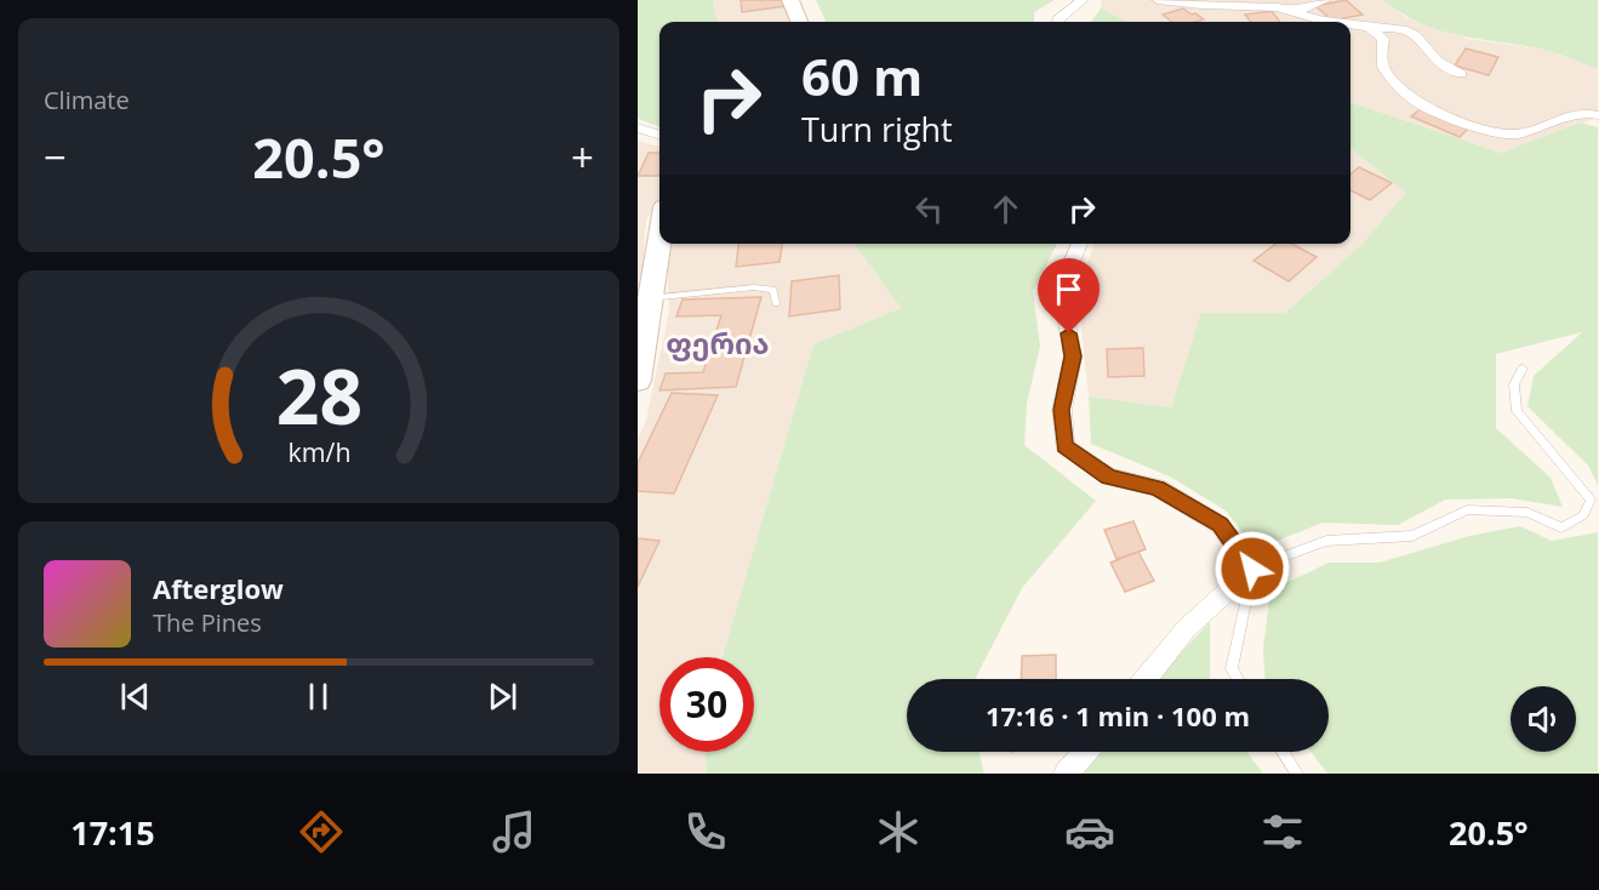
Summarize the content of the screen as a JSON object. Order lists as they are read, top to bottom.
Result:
{
  "districts": ["ფერია"],
  "page": {
    "tile": "Climate",
    "turn": ["60 m", "Turn right"],
    "heat": ["−", "20.5°", "+"],
    "song": ["Afterglow", "The Pines"],
    "limit": "30",
    "trip": "17:16 · 1 min · 100 m",
    "tabs": ["17:15", "20.5°"],
    "gauge": ["28", "km/h"]
  }
}
